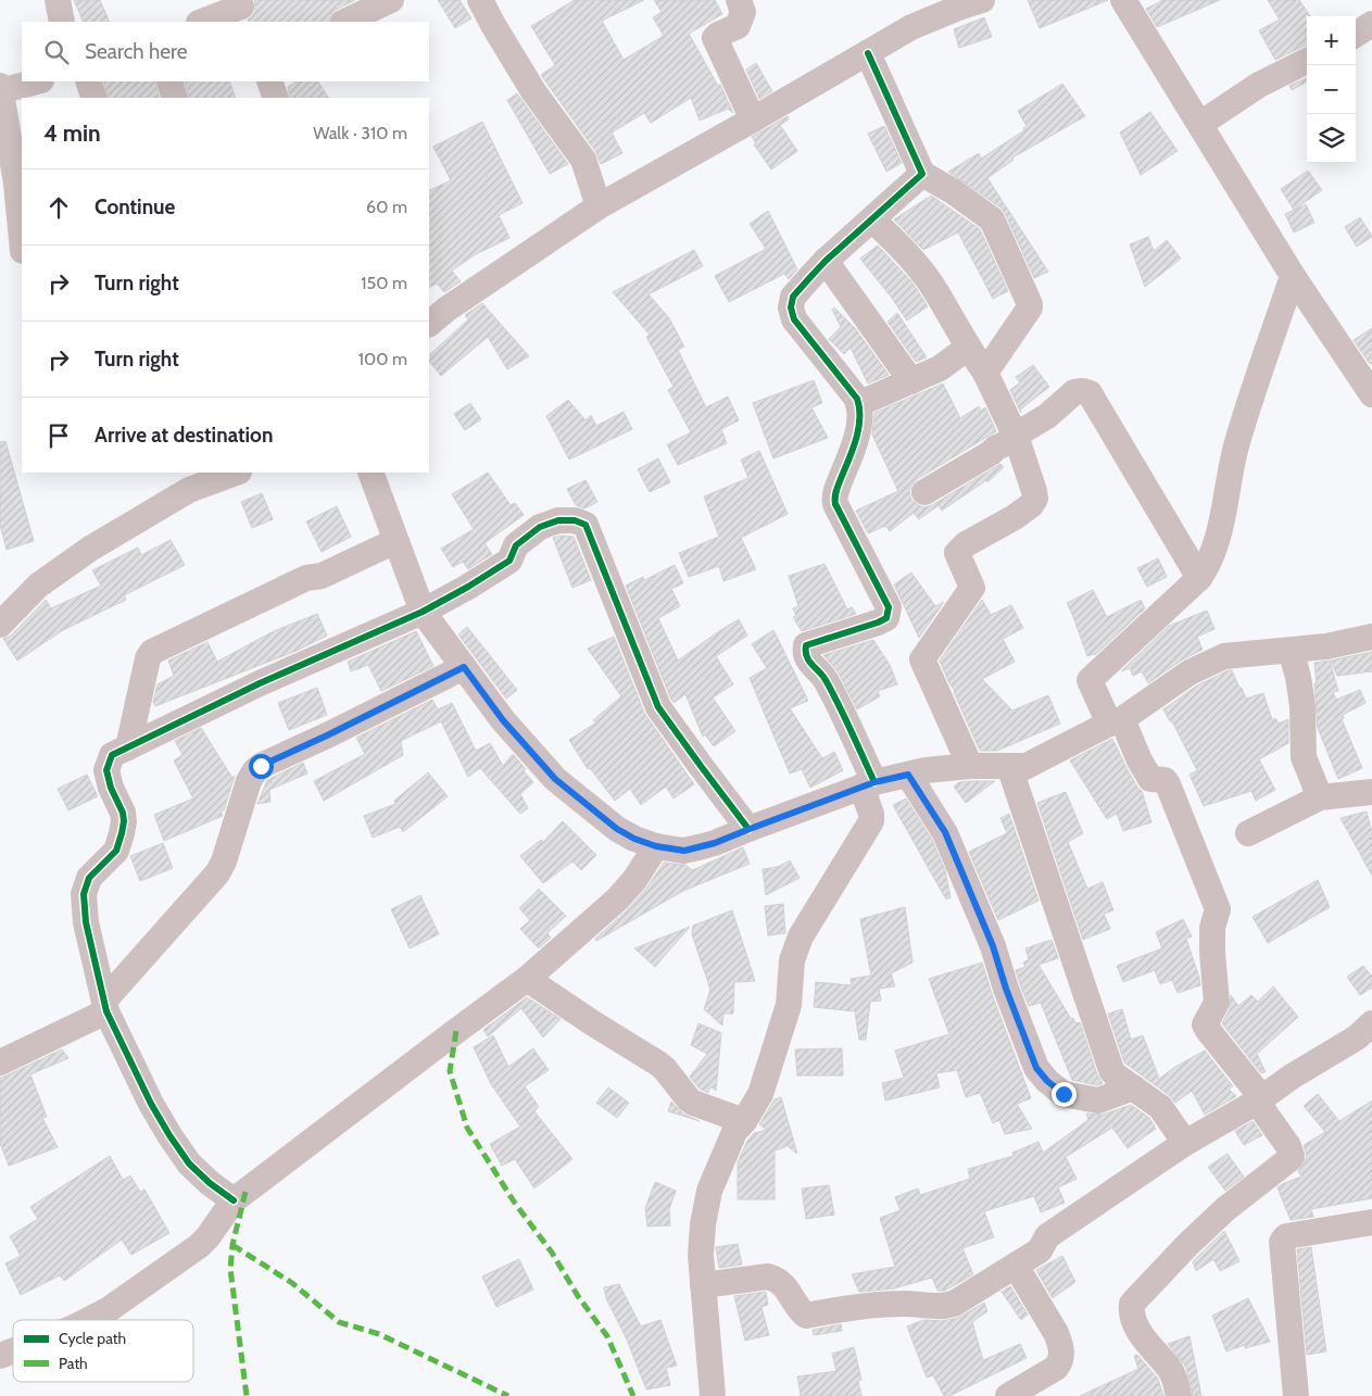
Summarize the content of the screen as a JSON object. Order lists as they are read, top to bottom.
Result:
{
  "legend": ["Cycle path", "Path"],
  "page": {
    "map_buttons": ["+", "−"],
    "search": "Search here",
    "heading": ["4 min", "Walk · 310 m"],
    "list": [
      ["Continue", "60 m"],
      ["Turn right", "150 m"],
      ["Turn right", "100 m"],
      "Arrive at destination"
    ]
  }
}
